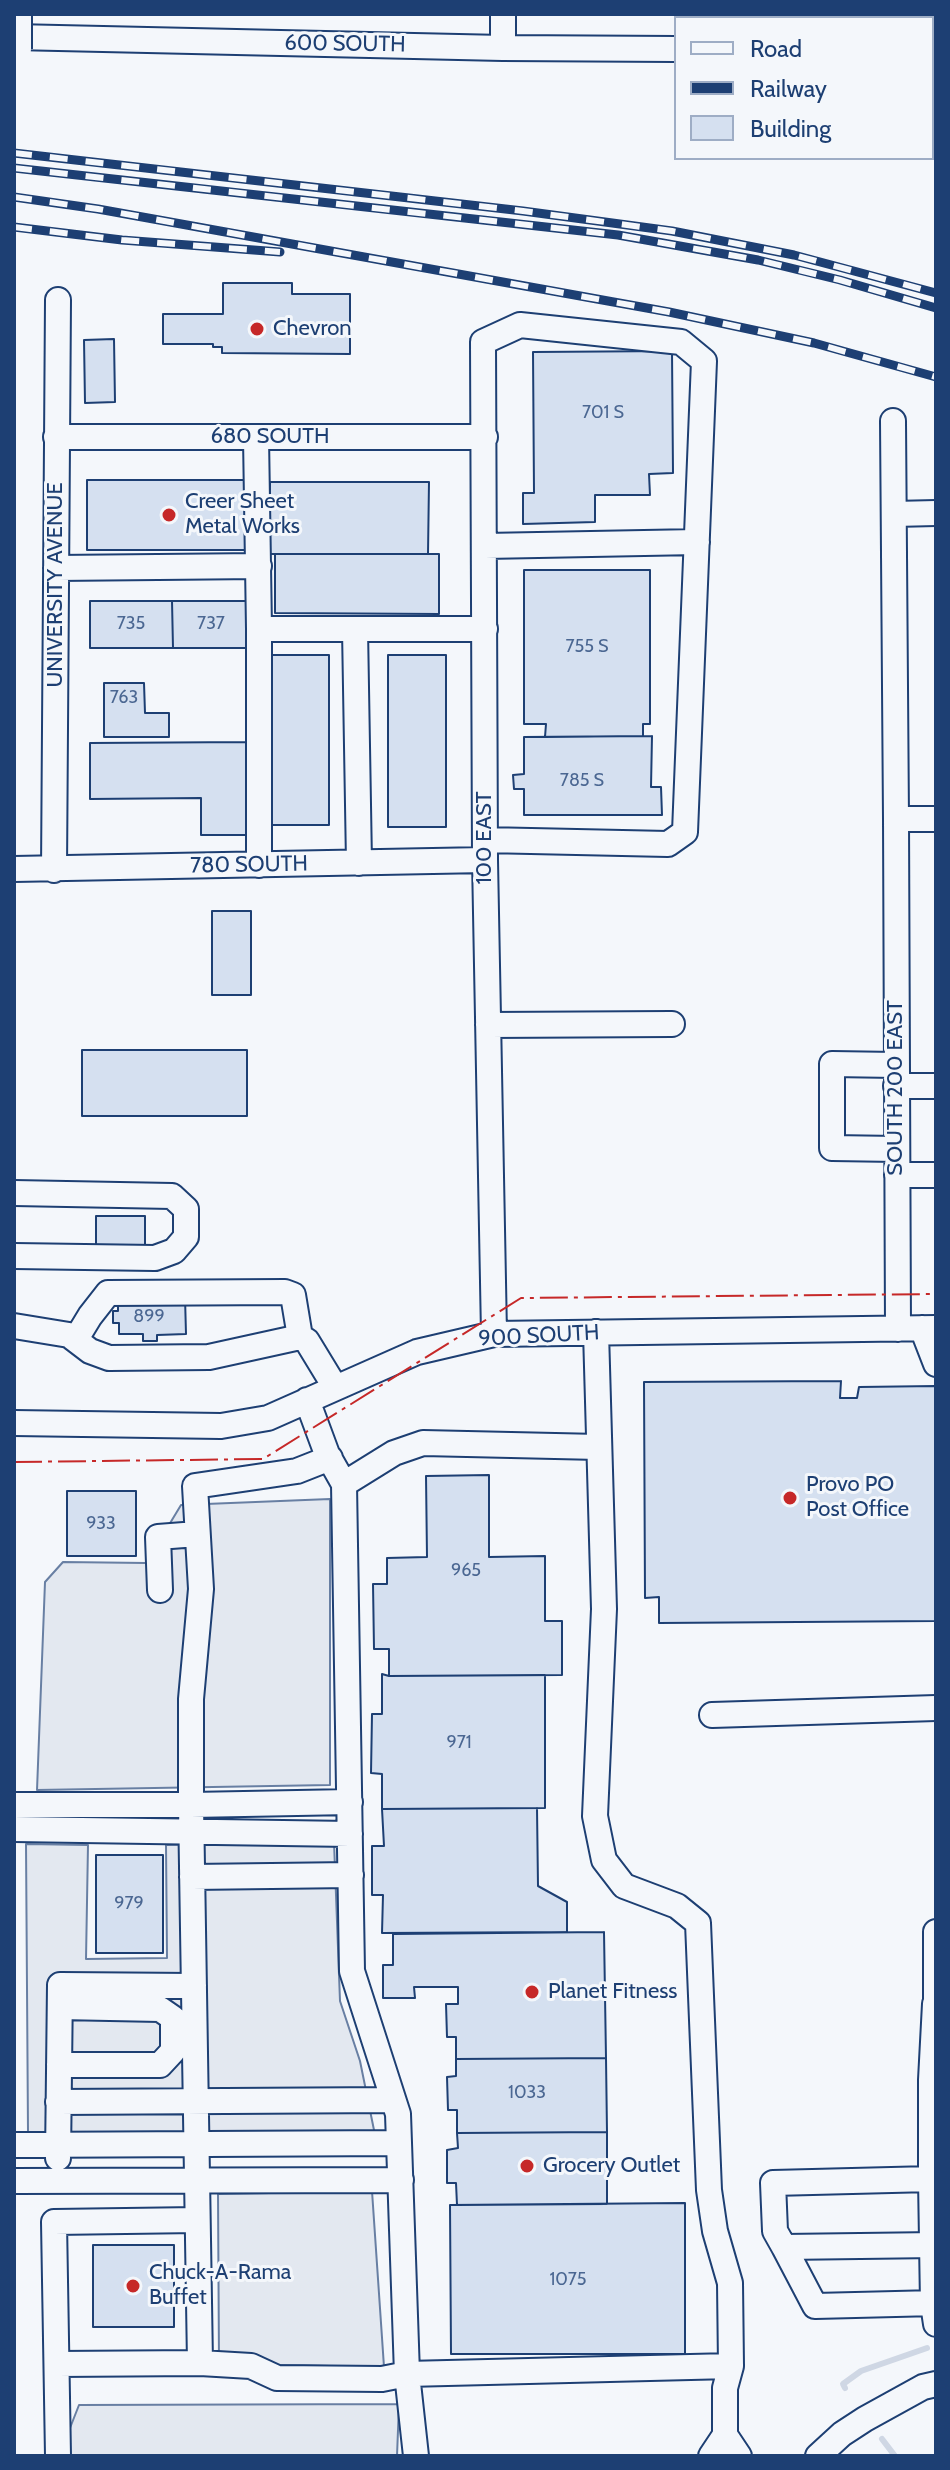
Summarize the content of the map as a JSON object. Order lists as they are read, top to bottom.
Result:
{
  "streets": {
    "street": [
      "600 SOUTH",
      "680 SOUTH",
      "UNIVERSITY AVENUE",
      "100 EAST",
      "780 SOUTH",
      "SOUTH 200 EAST",
      "900 SOUTH"
    ]
  },
  "crossings": [
    ["680 SOUTH", "UNIVERSITY AVENUE"],
    ["680 SOUTH", "100 EAST"],
    ["UNIVERSITY AVENUE", "780 SOUTH"],
    ["100 EAST", "780 SOUTH"],
    ["100 EAST", "900 SOUTH"],
    ["SOUTH 200 EAST", "900 SOUTH"]
  ],
  "places": [
    "Chevron",
    "Creer Sheet Metal Works",
    "Provo PO Post Office",
    "Planet Fitness",
    "Grocery Outlet",
    "Chuck-A-Rama Buffet"
  ],
  "house_numbers": [
    "701 S",
    "735",
    "737",
    "755 S",
    "763",
    "785 S",
    "899",
    "933",
    "965",
    "971",
    "979",
    "1033",
    "1075"
  ],
  "legend": ["Road", "Railway", "Building"]
}
